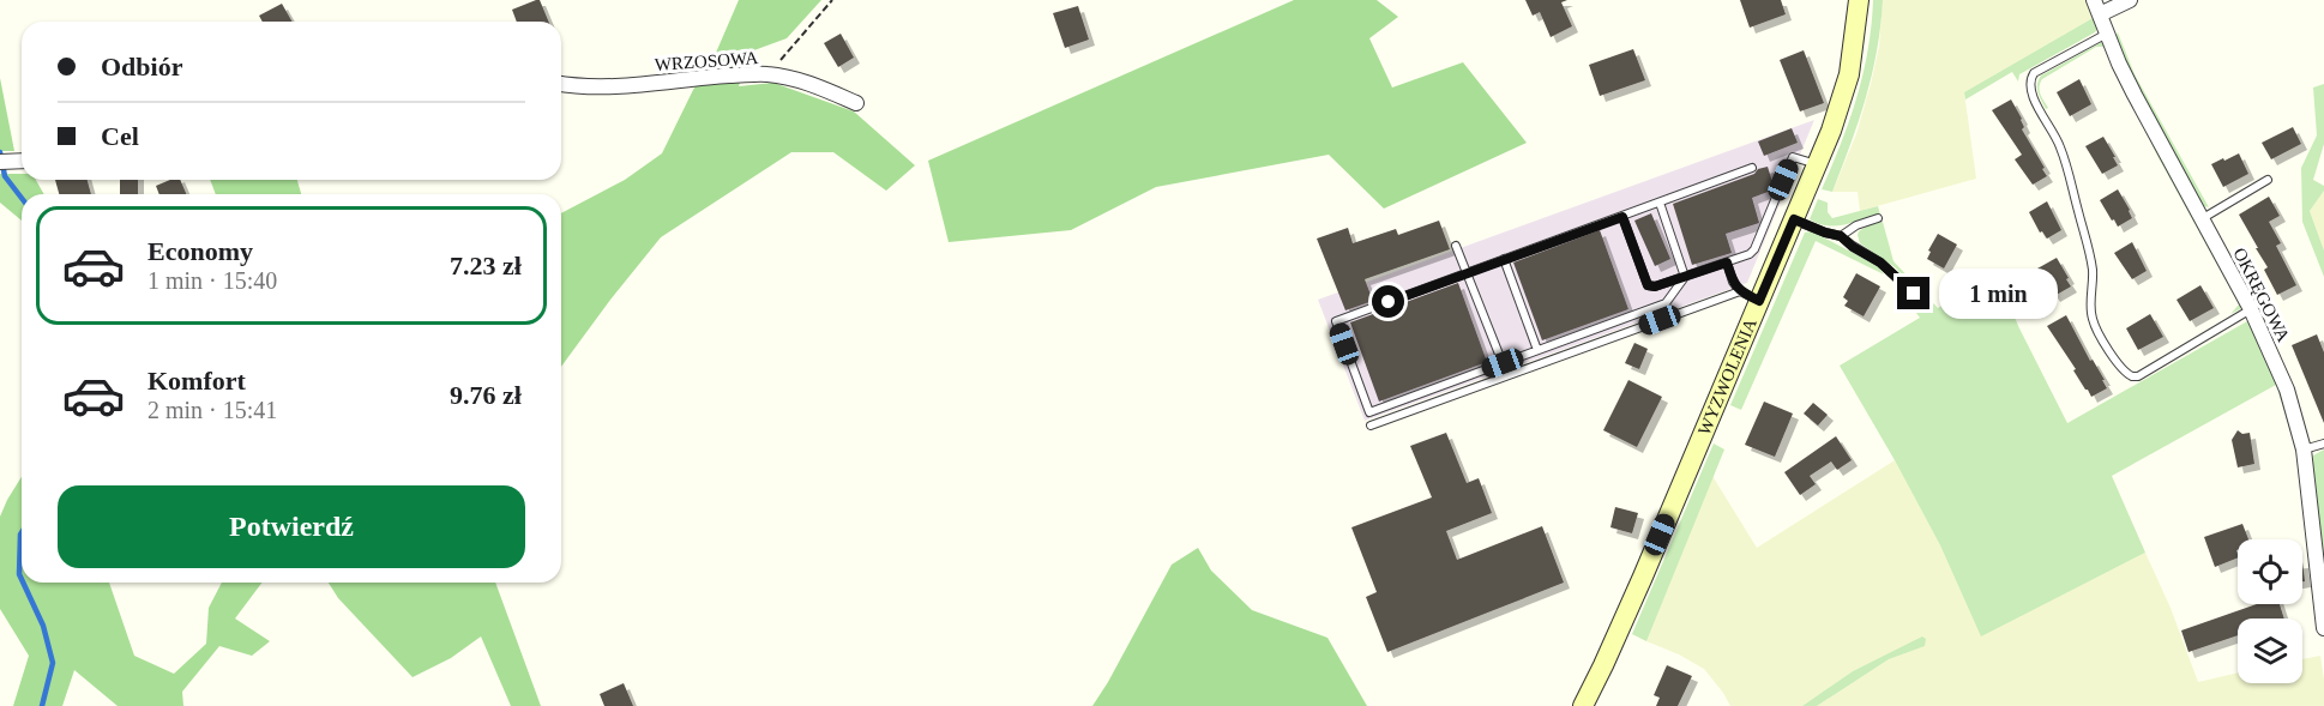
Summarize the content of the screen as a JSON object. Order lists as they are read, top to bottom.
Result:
{
  "streets": {
    "street": ["WRZOSOWA", "OKRĘGOWA", "WYZWOLENIA"]
  },
  "page": {
    "banner": ["Odbiór", "Cel"],
    "list": [
      {
        "name": "Economy",
        "note": "1 min · 15:40",
        "value": "7.23 zł"
      },
      {
        "name": "Komfort",
        "note": "2 min · 15:41",
        "value": "9.76 zł"
      }
    ],
    "bubble": "1 min",
    "buttons": "Potwierdź"
  }
}
